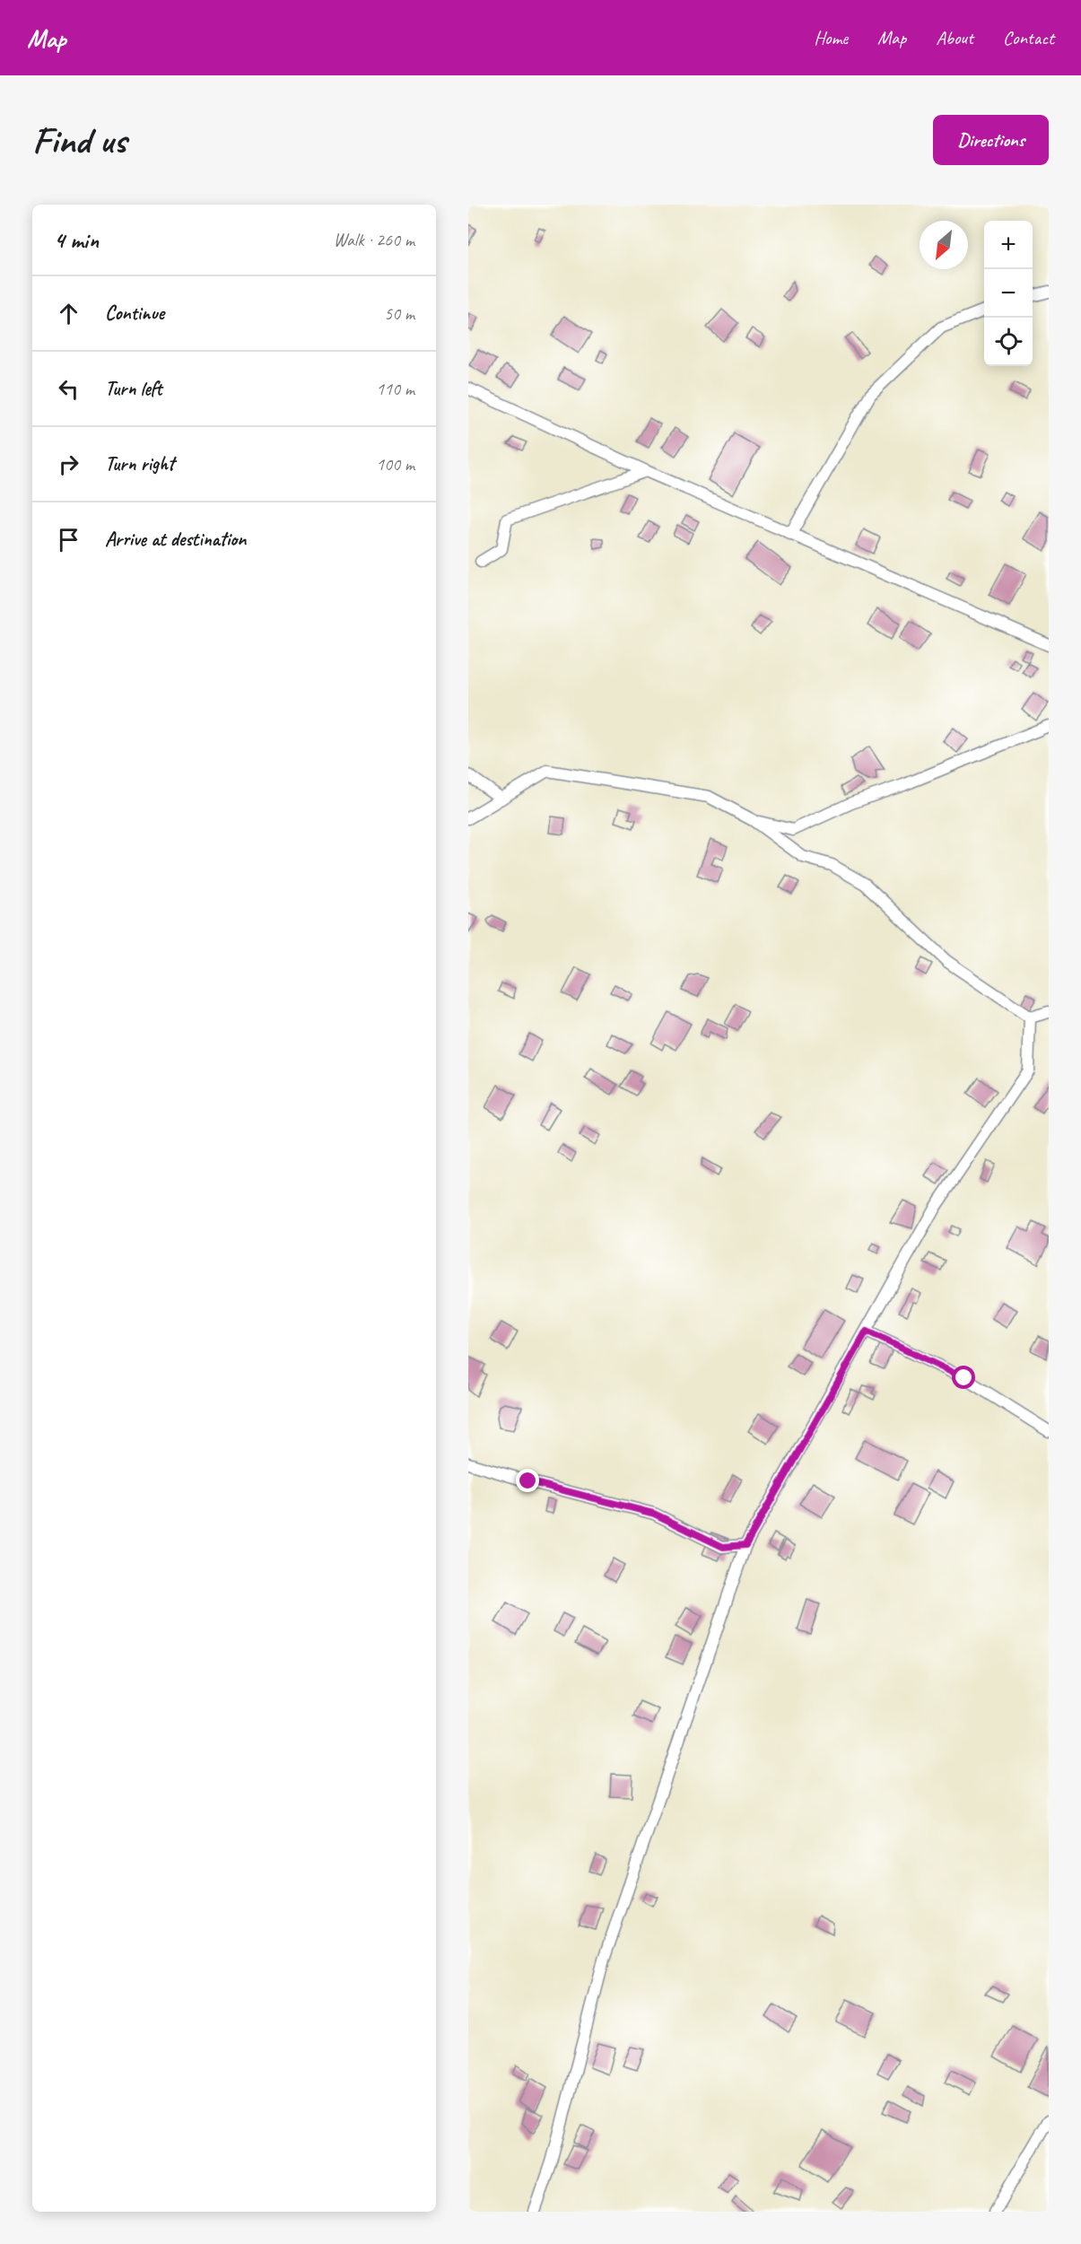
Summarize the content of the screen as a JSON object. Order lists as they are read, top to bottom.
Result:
{
  "north": "bottom left",
  "page": {
    "header": "Map",
    "nav": [
      "Home",
      "Map",
      "About",
      "Contact"
    ],
    "buttons": "Directions",
    "title": "Find us",
    "heading": ["4 min", "Walk · 260 m"],
    "map_buttons": ["+", "−"],
    "list": [
      ["Continue", "50 m"],
      ["Turn left", "110 m"],
      ["Turn right", "100 m"],
      "Arrive at destination"
    ]
  }
}
